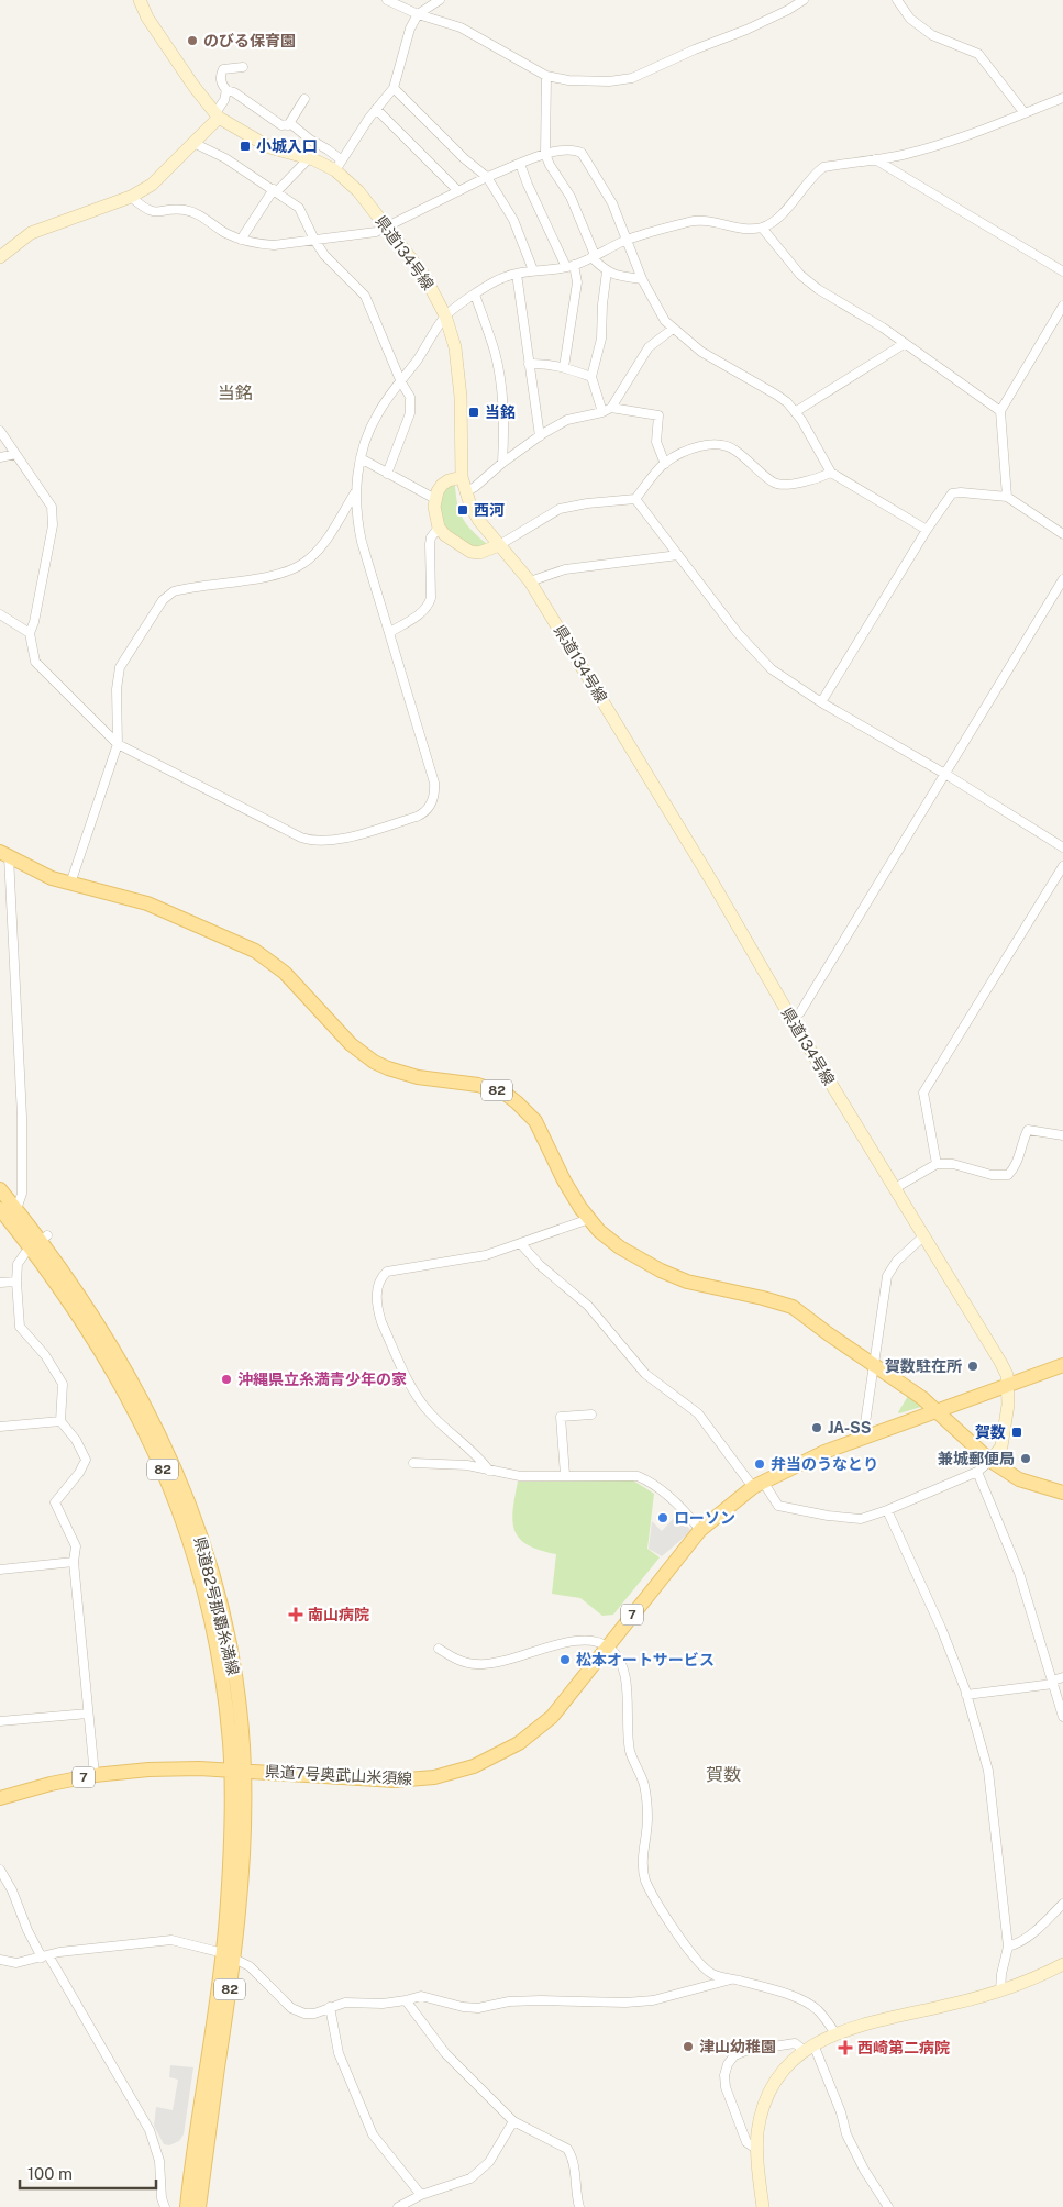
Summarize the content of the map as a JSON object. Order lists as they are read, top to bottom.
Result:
{
  "streets": {
    "main road": [
      "県道134号線",
      "82",
      "県道82号那覇糸満線",
      "7",
      "県道7号奥武山米須線"
    ]
  },
  "crossings": [
    ["県道134号線", "県道7号奥武山米須線"],
    ["82", "県道7号奥武山米須線"],
    ["県道82号那覇糸満線", "県道7号奥武山米須線"]
  ],
  "districts": ["当銘", "賀数"],
  "places": {
    "other": [
      "のびる保育園",
      "賀数駐在所",
      "沖縄県立糸満青少年の家",
      "JA-SS",
      "兼城郵便局",
      "弁当のうなとり",
      "ローソン",
      "松本オートサービス",
      "津山幼稚園"
    ],
    "transit": [
      "小城入口",
      "当銘",
      "西河",
      "賀数"
    ],
    "health": ["南山病院", "西崎第二病院"]
  },
  "scale_bar": "100 m"
}
